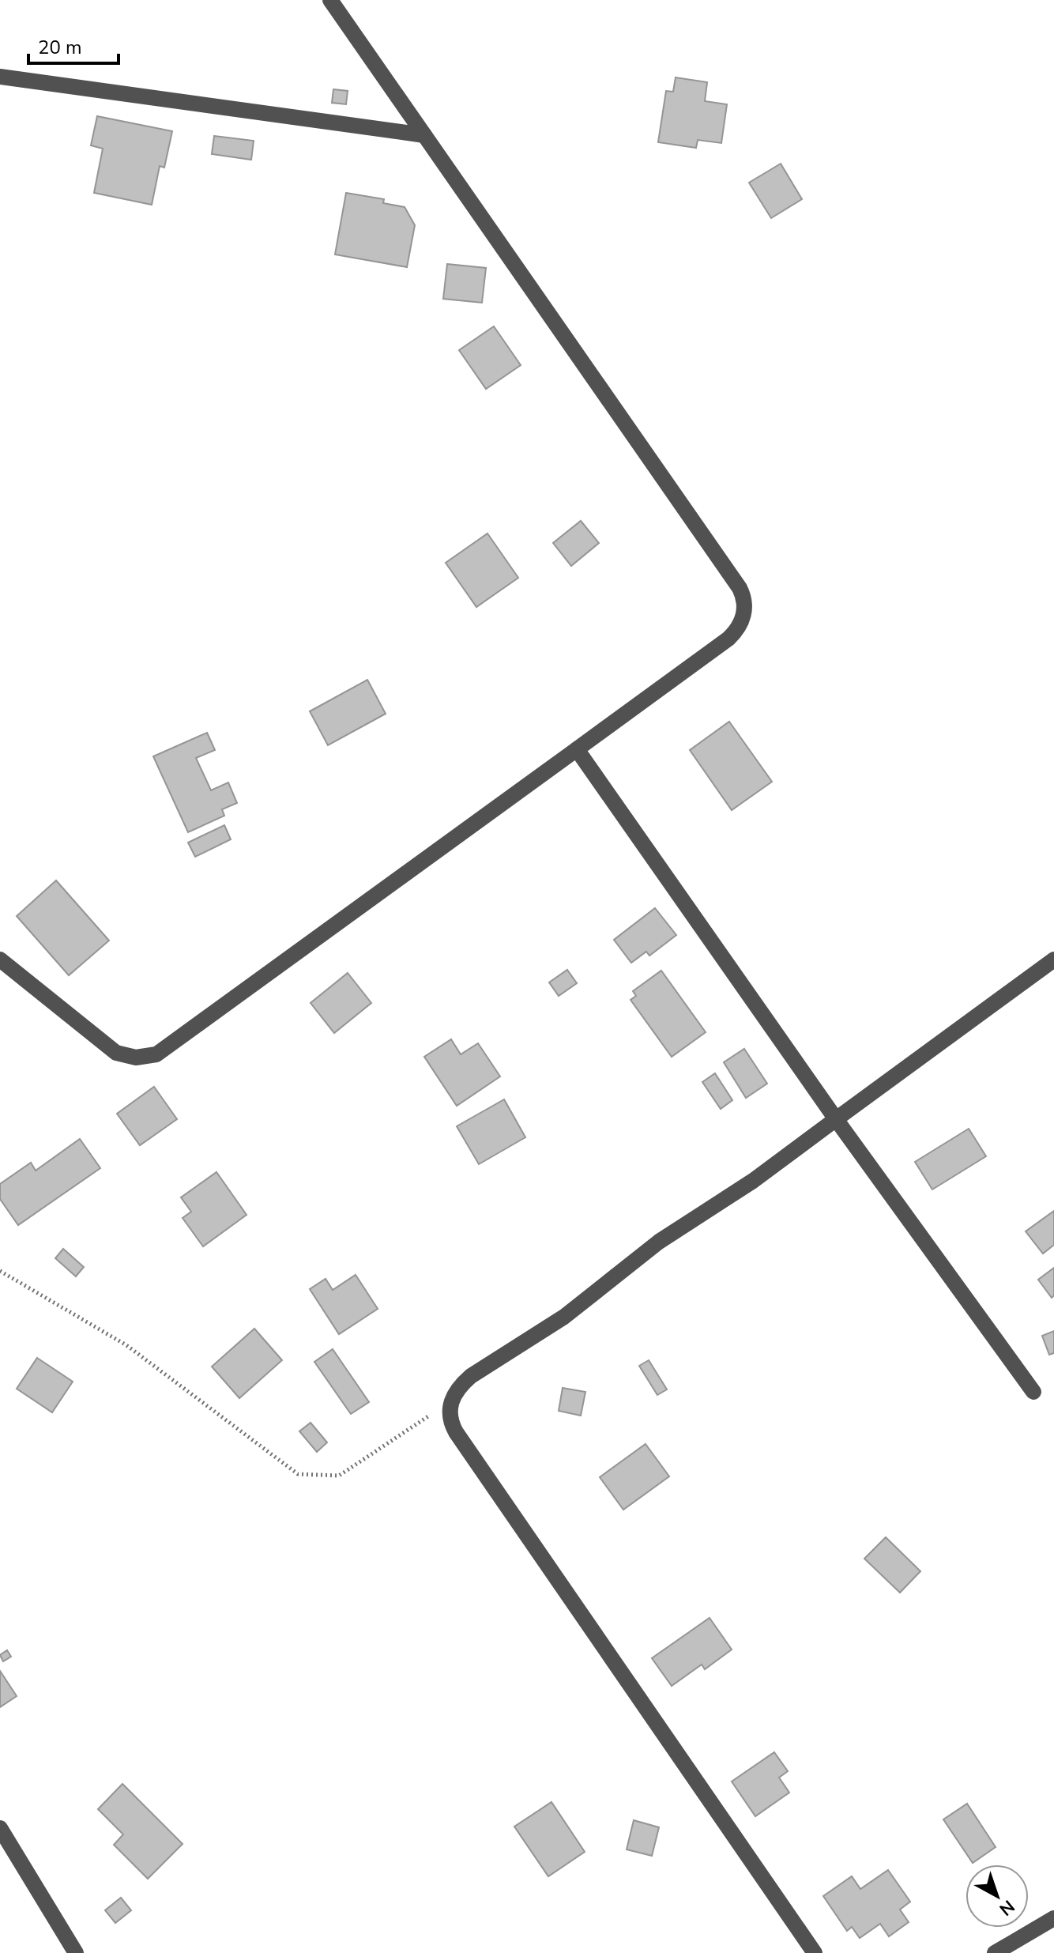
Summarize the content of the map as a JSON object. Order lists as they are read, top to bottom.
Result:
{
  "scale_bar": "20 m",
  "north": "bottom right"
}
